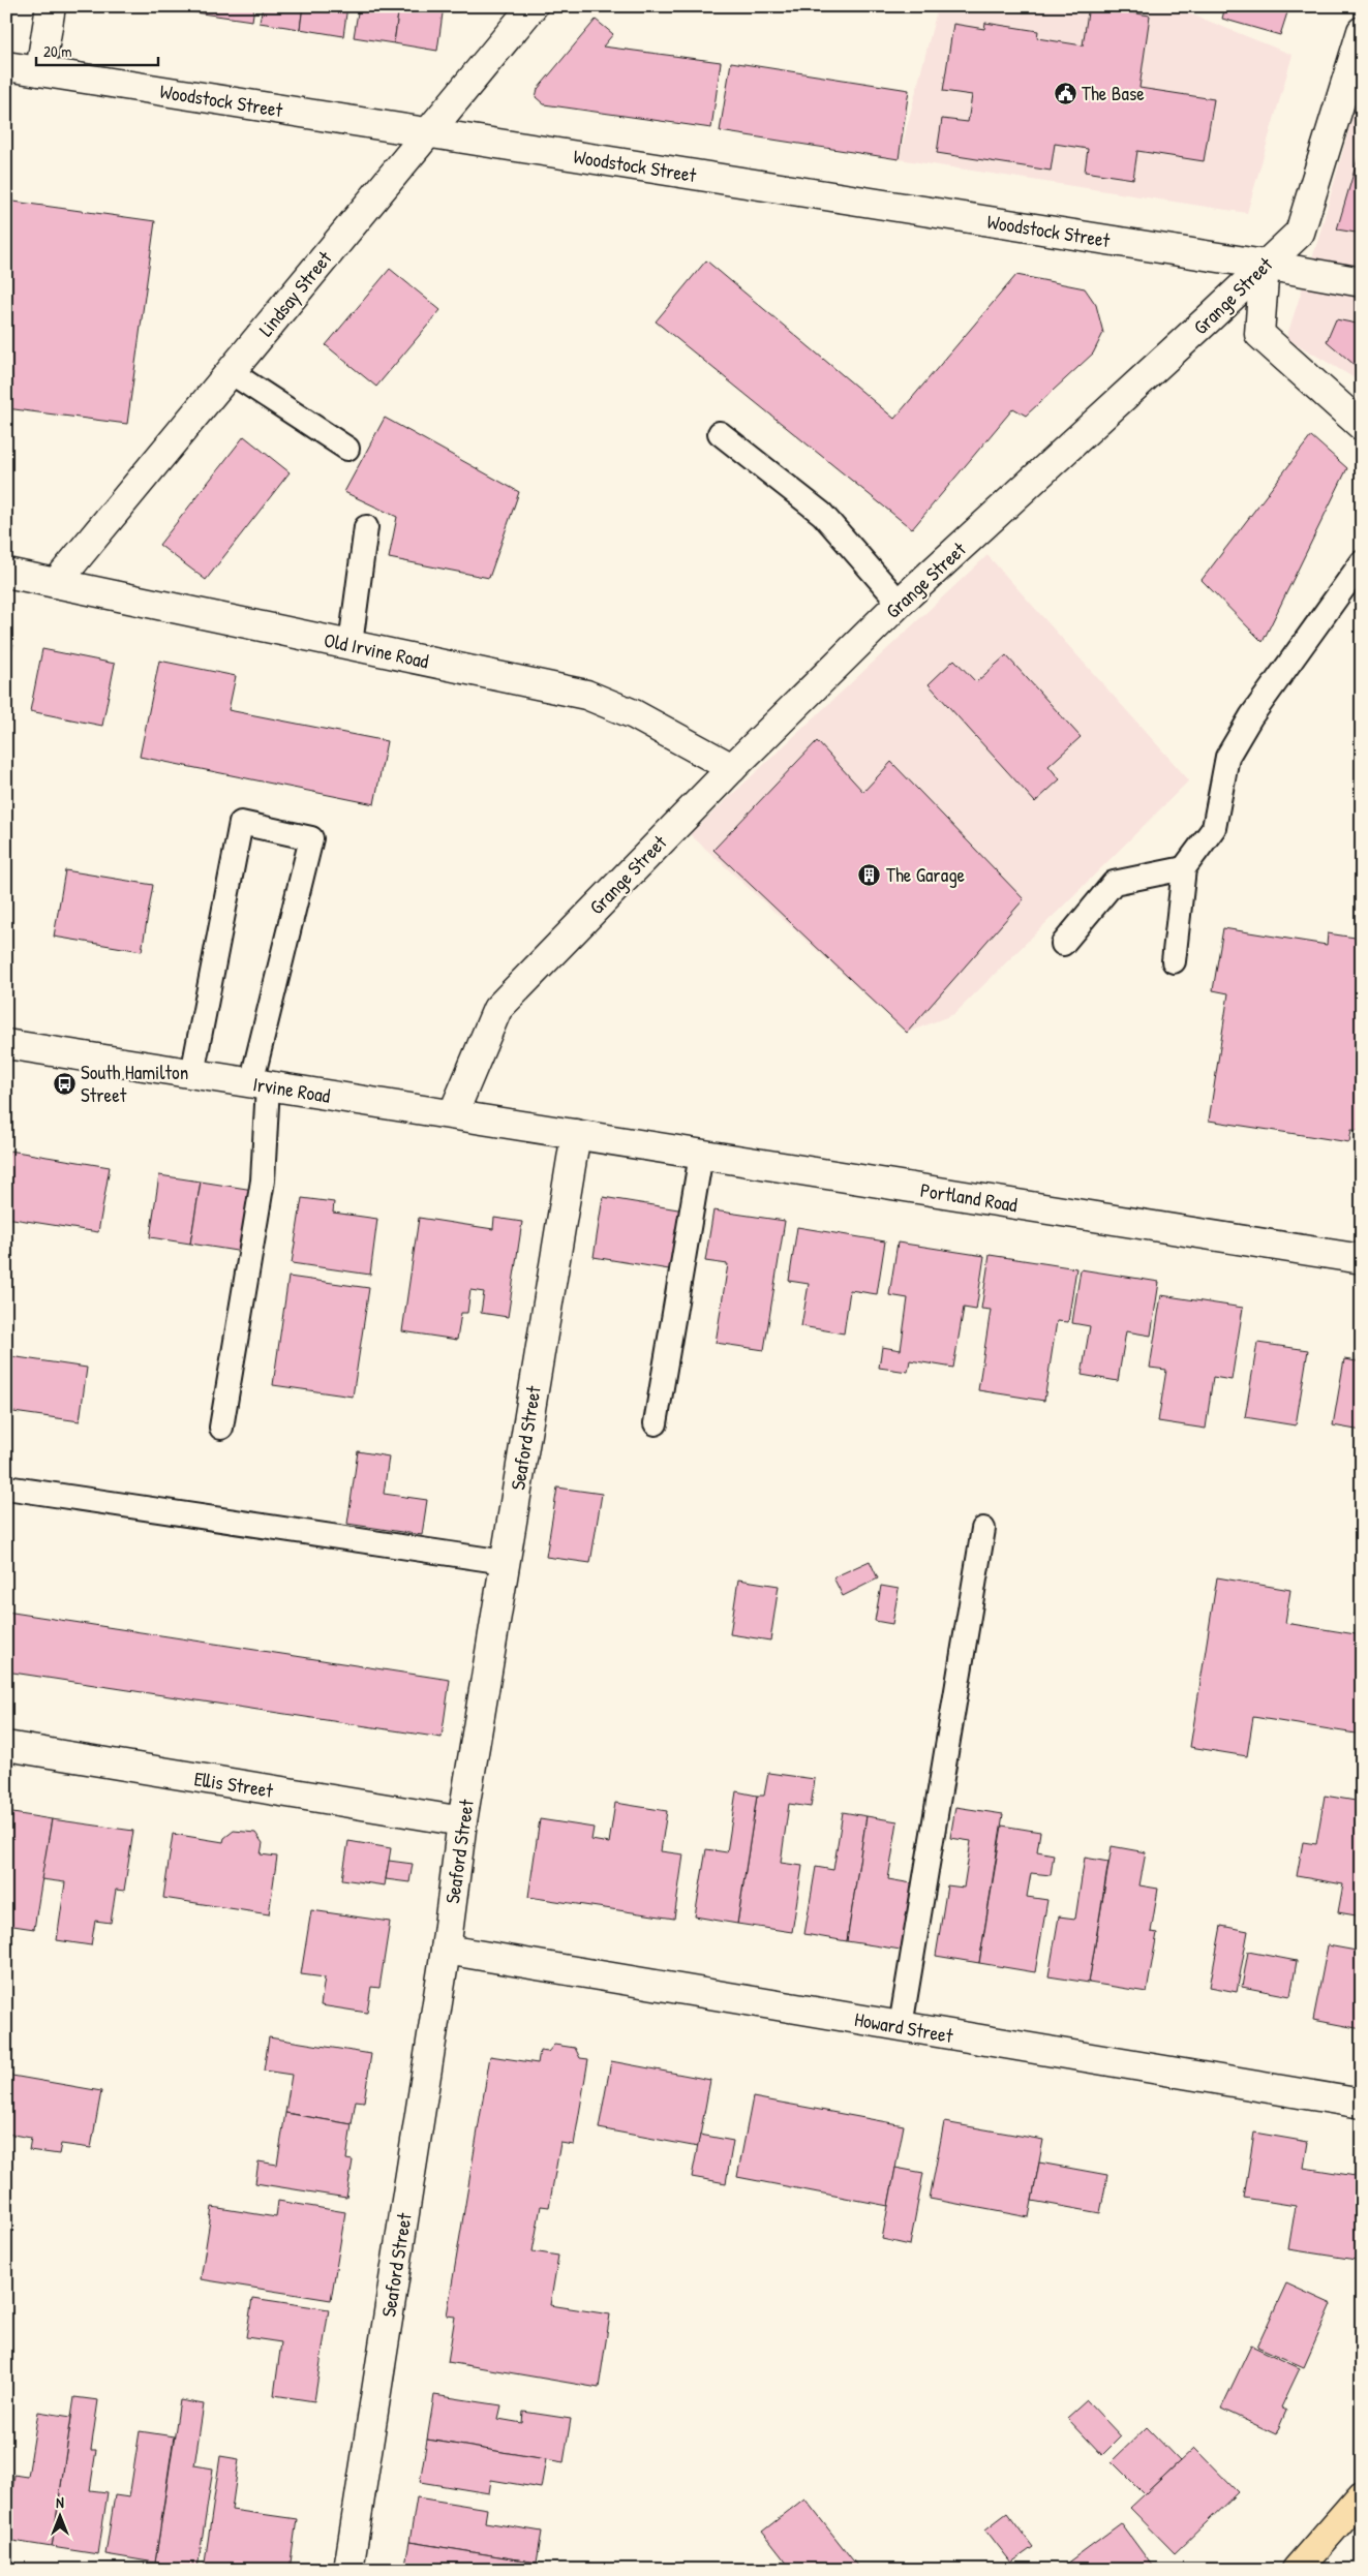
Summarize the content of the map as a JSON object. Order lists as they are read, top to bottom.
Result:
{
  "streets": {
    "street": [
      "Woodstock Street",
      "Lindsay Street",
      "Grange Street",
      "Old Irvine Road",
      "Irvine Road",
      "Portland Road",
      "Seaford Street",
      "Ellis Street",
      "Howard Street"
    ]
  },
  "crossings": [
    ["Woodstock Street", "Lindsay Street"],
    ["Woodstock Street", "Grange Street"],
    ["Lindsay Street", "Old Irvine Road"],
    ["Grange Street", "Old Irvine Road"],
    ["Grange Street", "Irvine Road"],
    ["Irvine Road", "Portland Road"],
    ["Irvine Road", "Seaford Street"],
    ["Portland Road", "Seaford Street"],
    ["Seaford Street", "Ellis Street"],
    ["Seaford Street", "Howard Street"]
  ],
  "places": {
    "public building": ["The Base"],
    "building": ["The Garage"],
    "bus stop": ["South Hamilton Street"]
  },
  "scale_bar": "20 m",
  "north": "top"
}
